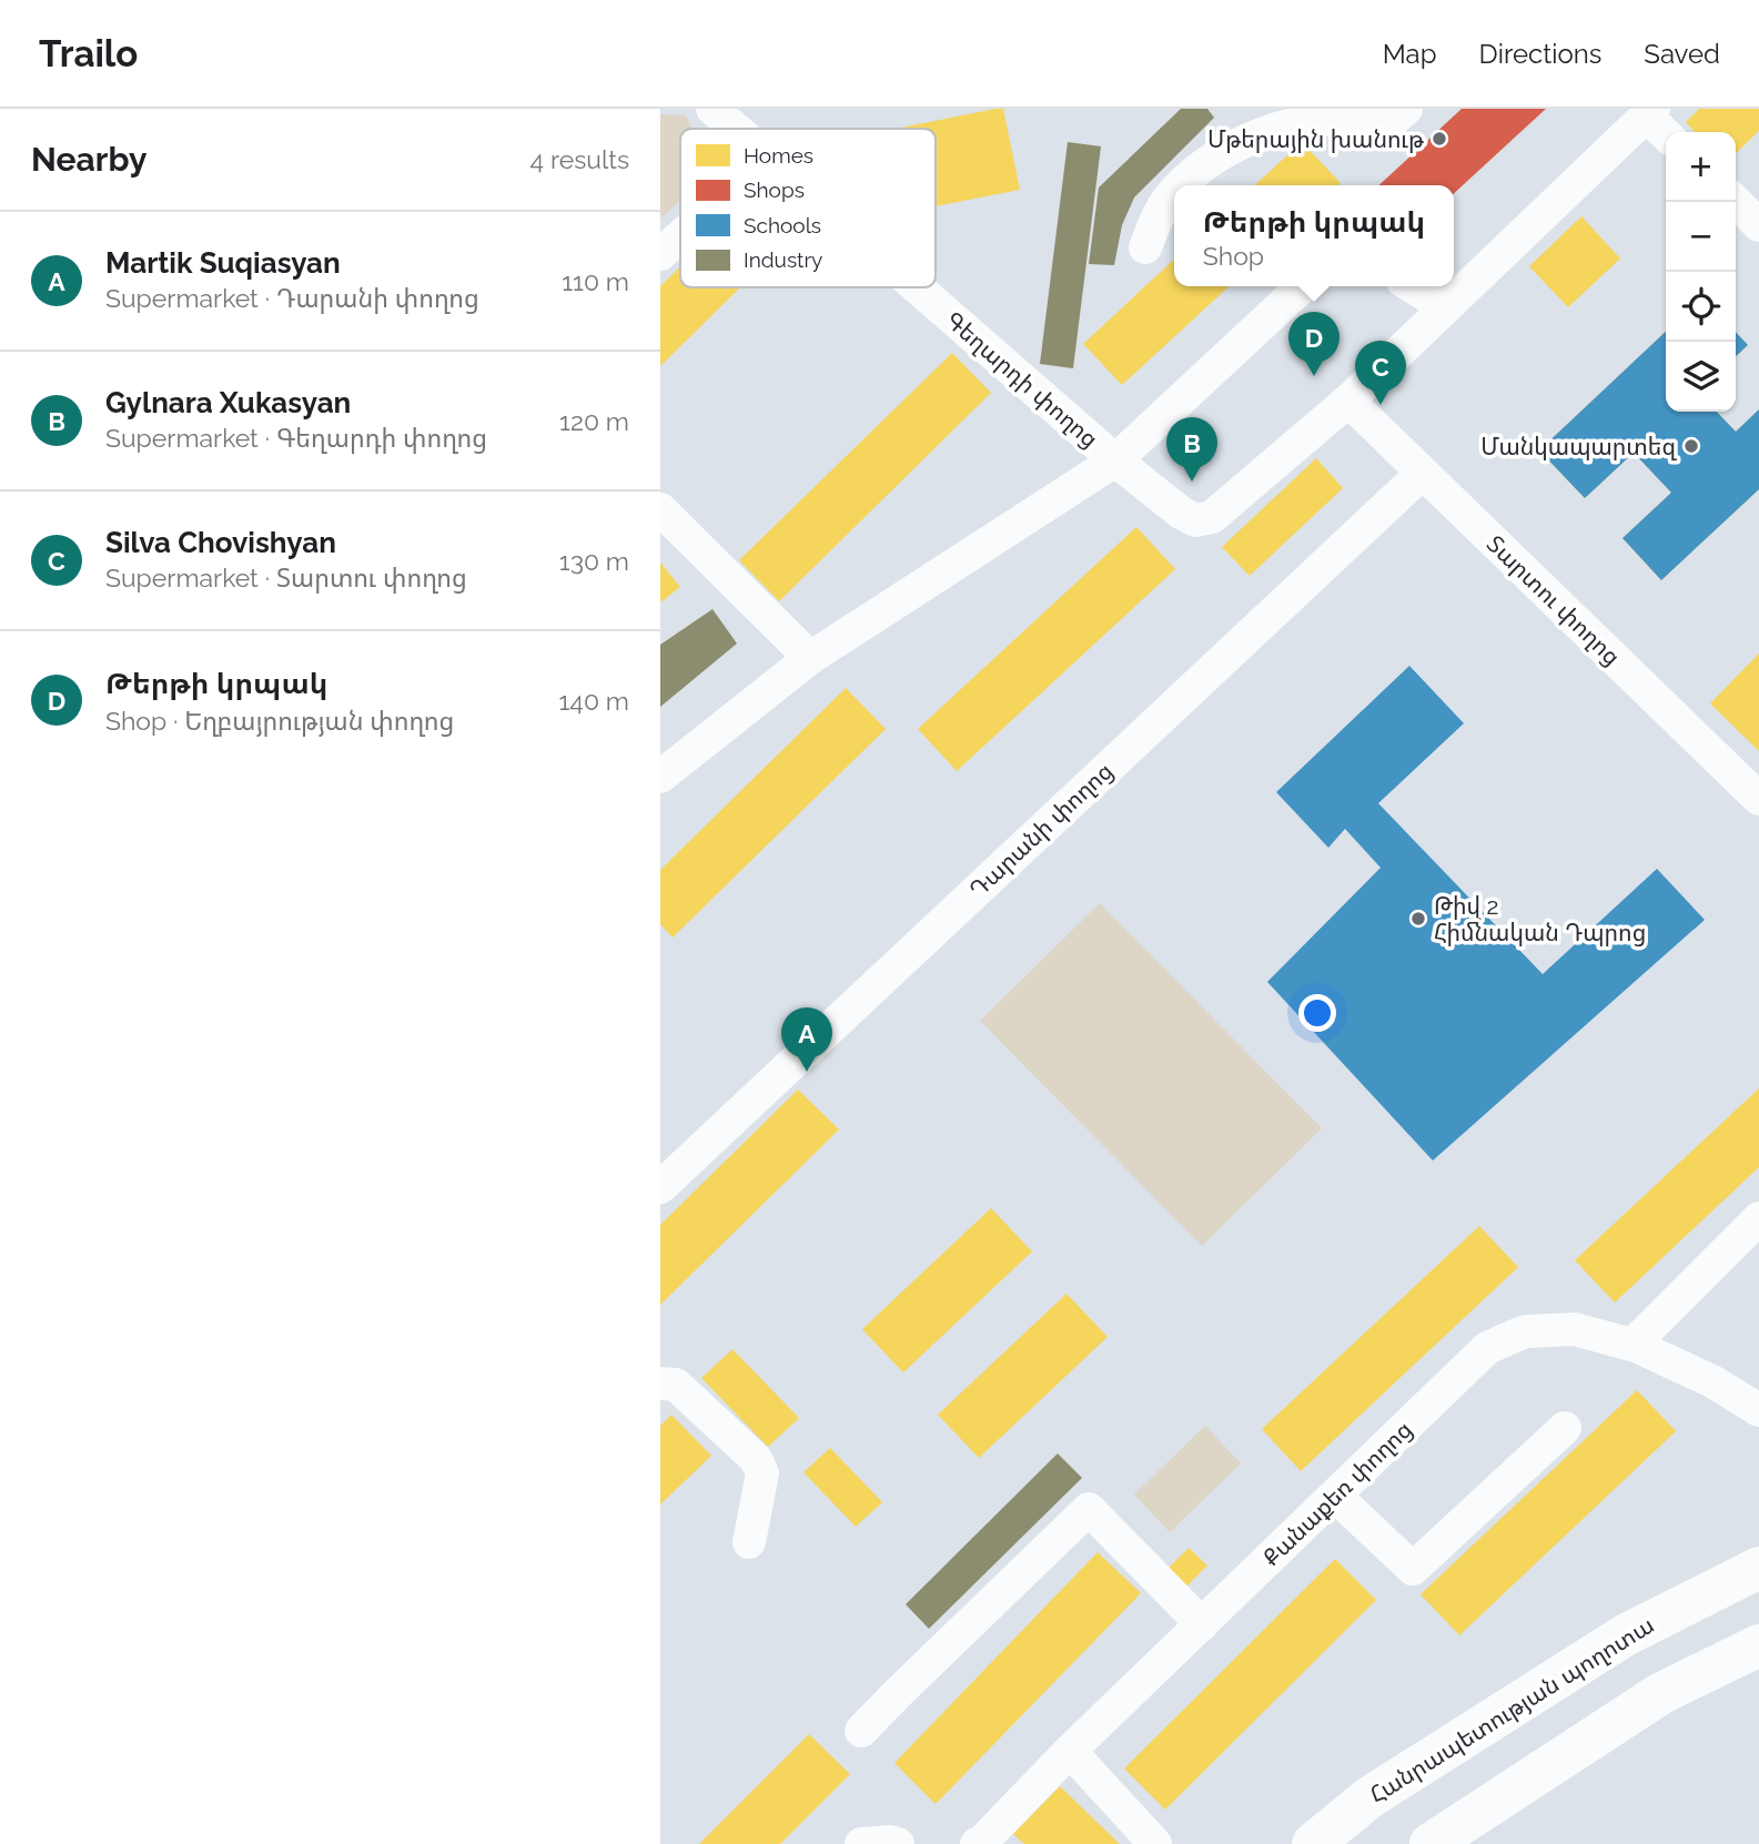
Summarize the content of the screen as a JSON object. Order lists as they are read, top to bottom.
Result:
{
  "streets": {
    "main road": ["Հանրապետության պողոտա"],
    "street": [
      "Գեղարդի փողոց",
      "Տարտու փողոց",
      "Դարանի փողոց",
      "Քանաքեռ փողոց"
    ]
  },
  "crossings": [
    ["Գեղարդի փողոց", "Տարտու փողոց"],
    ["Տարտու փողոց", "Դարանի փողոց"]
  ],
  "places": ["Մթերային խանութ", "Մանկապարտեզ", "Թիվ 2 Հիմնական Դպրոց"],
  "legend": [
    "Homes",
    "Shops",
    "Schools",
    "Industry"
  ],
  "page": {
    "header": "Trailo",
    "nav": ["Map", "Directions", "Saved"],
    "heading": ["Nearby", "4 results"],
    "map_buttons": ["+", "−"],
    "popup": ["Թերթի կրպակ", "Shop"],
    "list": [
      {
        "mark": "A",
        "name": "Martik Suqiasyan",
        "note": "Supermarket · Դարանի փողոց",
        "value": "110 m"
      },
      {
        "mark": "B",
        "name": "Gylnara Xukasyan",
        "note": "Supermarket · Գեղարդի փողոց",
        "value": "120 m"
      },
      {
        "mark": "C",
        "name": "Silva Chovishyan",
        "note": "Supermarket · Տարտու փողոց",
        "value": "130 m"
      },
      {
        "mark": "D",
        "name": "Թերթի կրպակ",
        "note": "Shop · Եղբայրության փողոց",
        "value": "140 m"
      }
    ],
    "pins": [
      "D",
      "C",
      "B",
      "A"
    ]
  }
}
